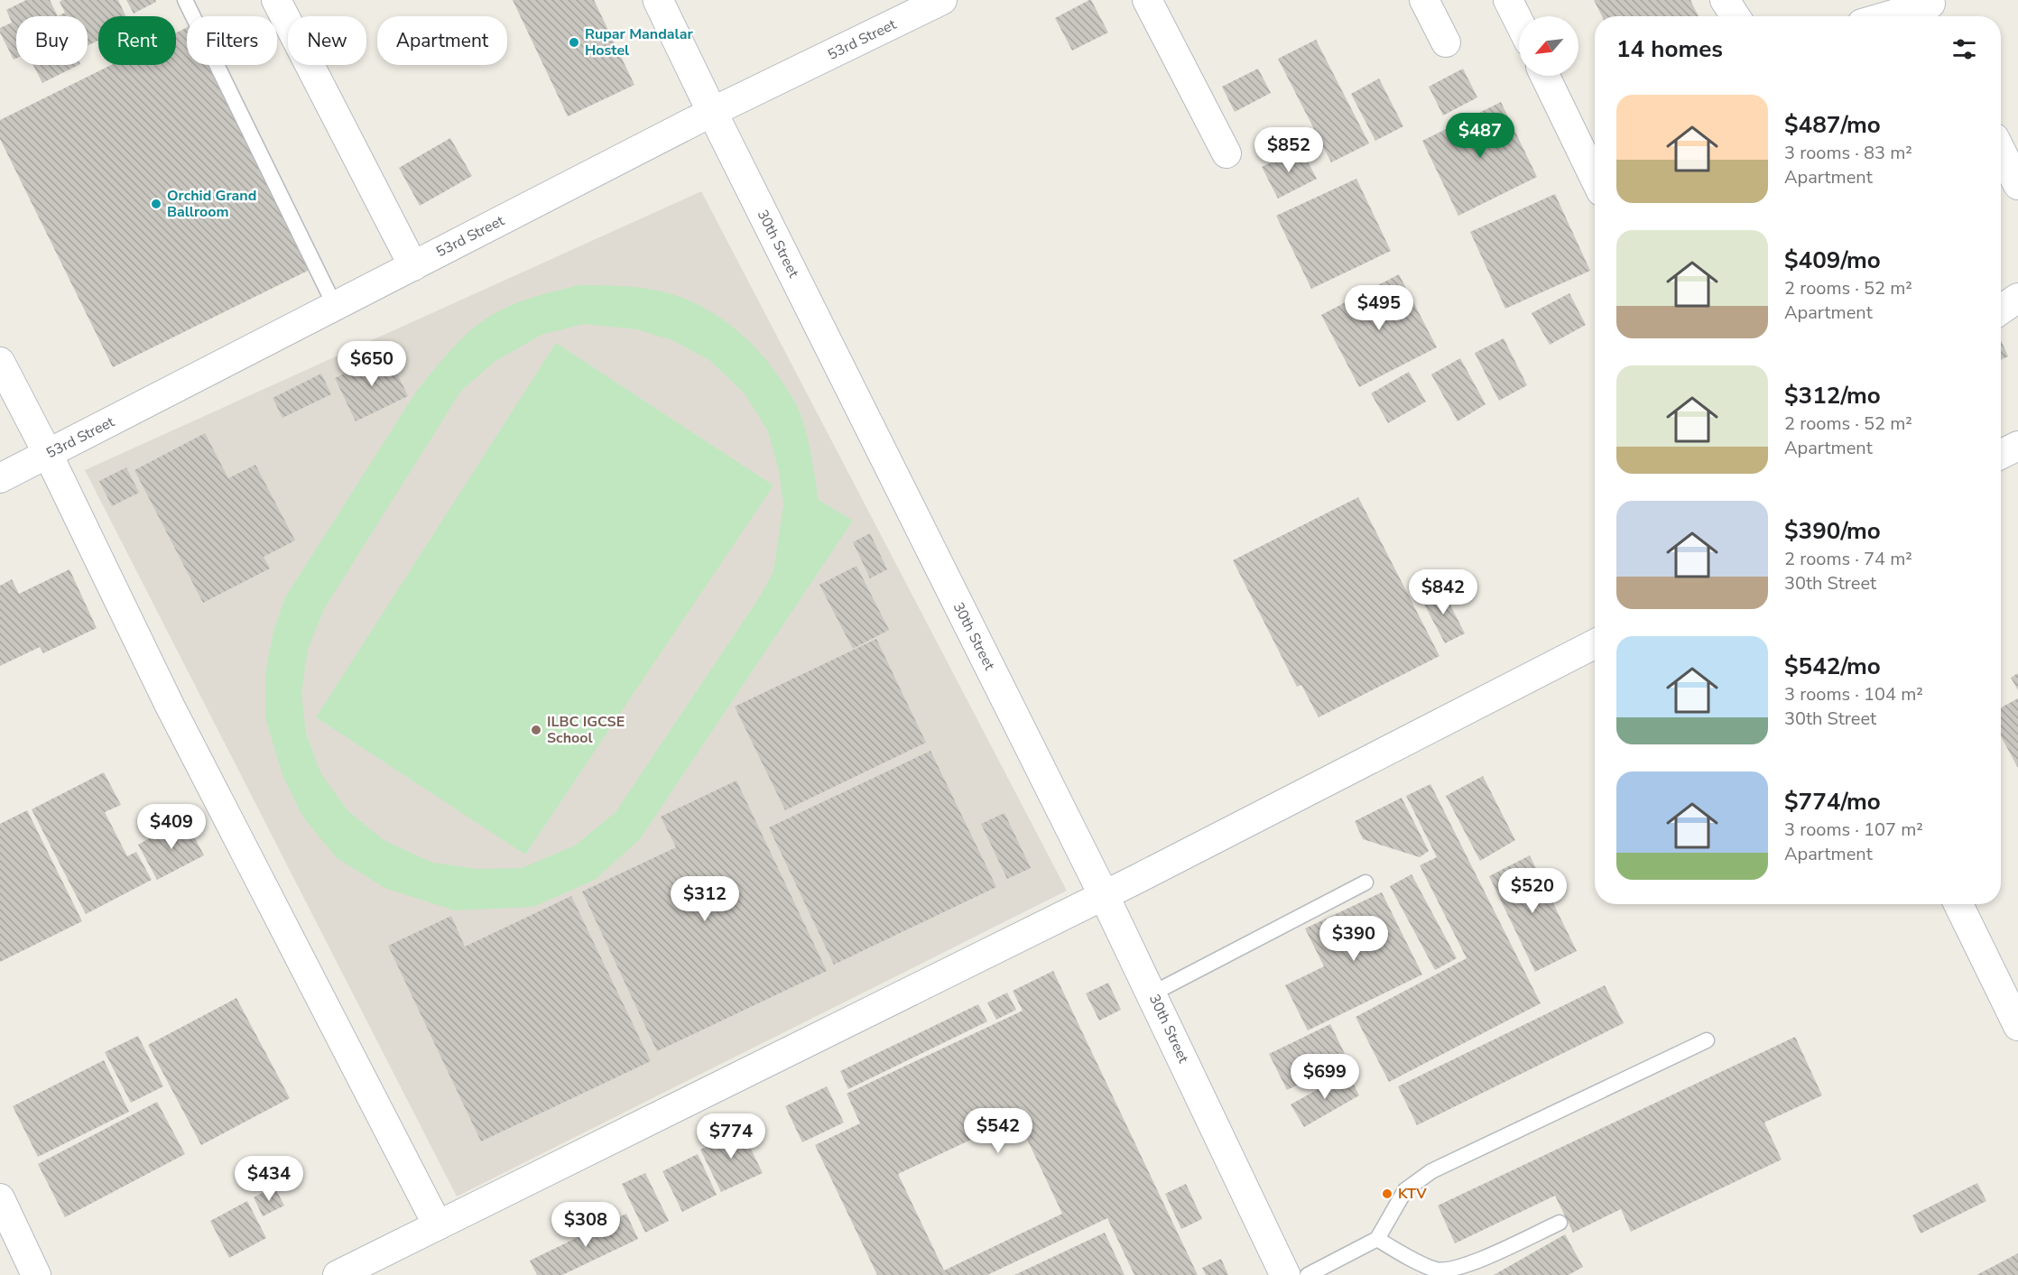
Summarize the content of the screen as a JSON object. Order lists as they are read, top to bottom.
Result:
{
  "streets": {
    "main road": ["30th Street"],
    "street": ["53rd Street"]
  },
  "crossings": [
    ["53rd Street", "30th Street"]
  ],
  "places": [
    "Rupar Mandalar Hostel",
    "Orchid Grand Ballroom",
    "ILBC IGCSE School",
    "KTV"
  ],
  "north": "bottom left",
  "page": {
    "chip": [
      "Buy",
      "Rent",
      "Filters",
      "New",
      "Apartment"
    ],
    "heading": "14 homes",
    "list": [
      {
        "name": "$487/mo",
        "note": "3 rooms · 83 m² · Apartment"
      },
      {
        "name": "$409/mo",
        "note": "2 rooms · 52 m² · Apartment"
      },
      {
        "name": "$312/mo",
        "note": "2 rooms · 52 m² · Apartment"
      },
      {
        "name": "$390/mo",
        "note": "2 rooms · 74 m² · 30th Street"
      },
      {
        "name": "$542/mo",
        "note": "3 rooms · 104 m² · 30th Street"
      },
      {
        "name": "$774/mo",
        "note": "3 rooms · 107 m² · Apartment"
      }
    ],
    "price": [
      "$487",
      "$852",
      "$495",
      "$650",
      "$842",
      "$409",
      "$520",
      "$312",
      "$390",
      "$699",
      "$542",
      "$774",
      "$434",
      "$308"
    ]
  }
}
